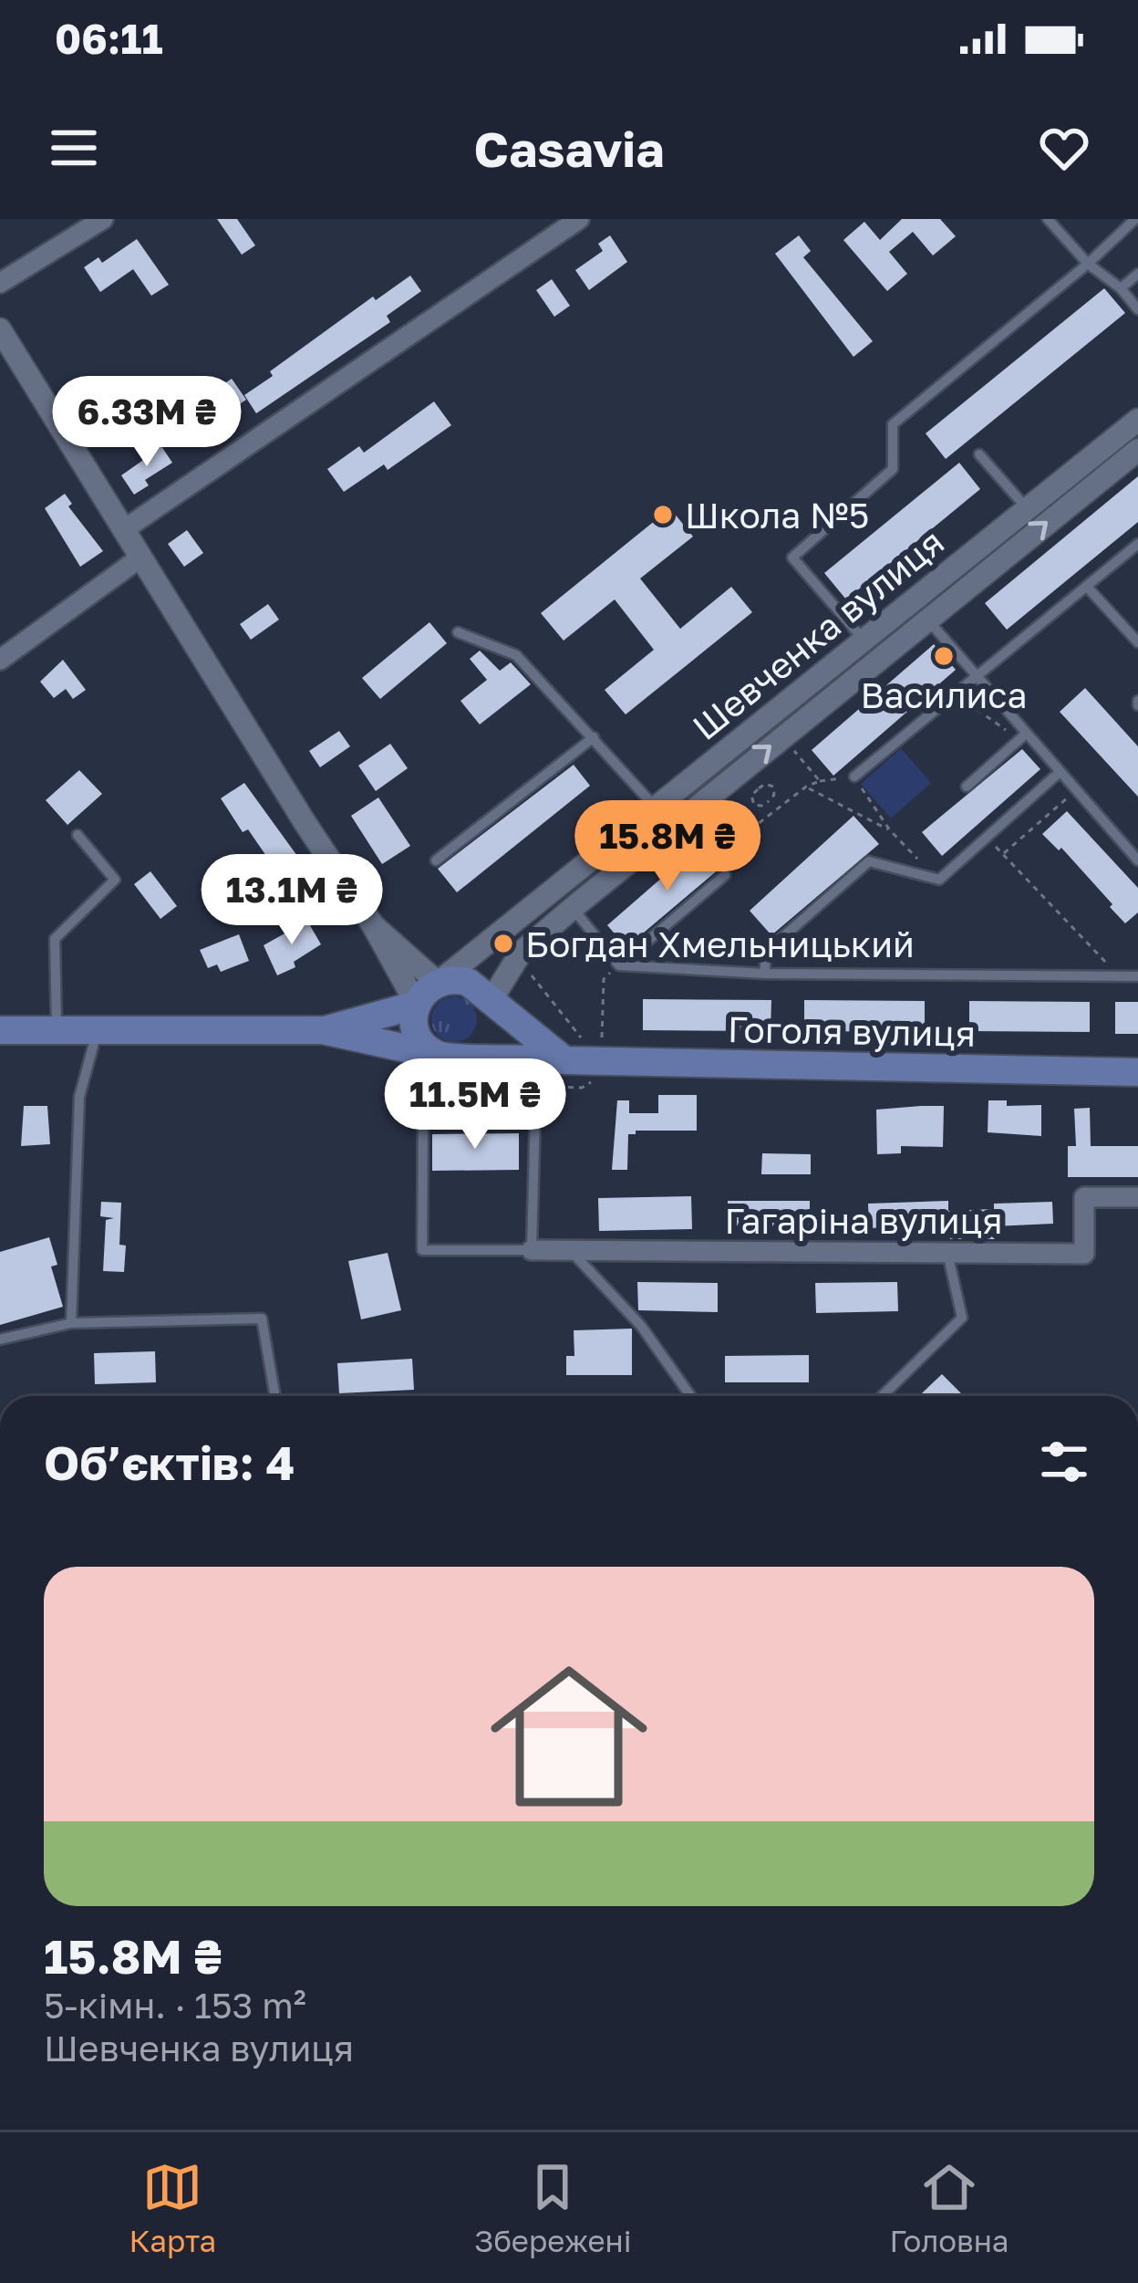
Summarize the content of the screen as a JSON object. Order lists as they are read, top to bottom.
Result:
{
  "streets": {
    "main road": ["Гоголя вулиця"],
    "street": ["Шевченка вулиця", "Гагаріна вулиця"]
  },
  "crossings": [
    ["Шевченка вулиця", "Гоголя вулиця"]
  ],
  "places": ["Школа №5", "Василиса", "Богдан Хмельницький"],
  "page": {
    "status": "06:11",
    "header": "Casavia",
    "price": [
      "6.33M ₴",
      "15.8M ₴",
      "13.1M ₴",
      "11.5M ₴"
    ],
    "heading": "Об’єктів: 4",
    "list": [
      {
        "name": "15.8M ₴",
        "note": "5-кімн. · 153 m² · Шевченка вулиця"
      }
    ],
    "tabs": ["Карта", "Збережені", "Головна"]
  }
}
